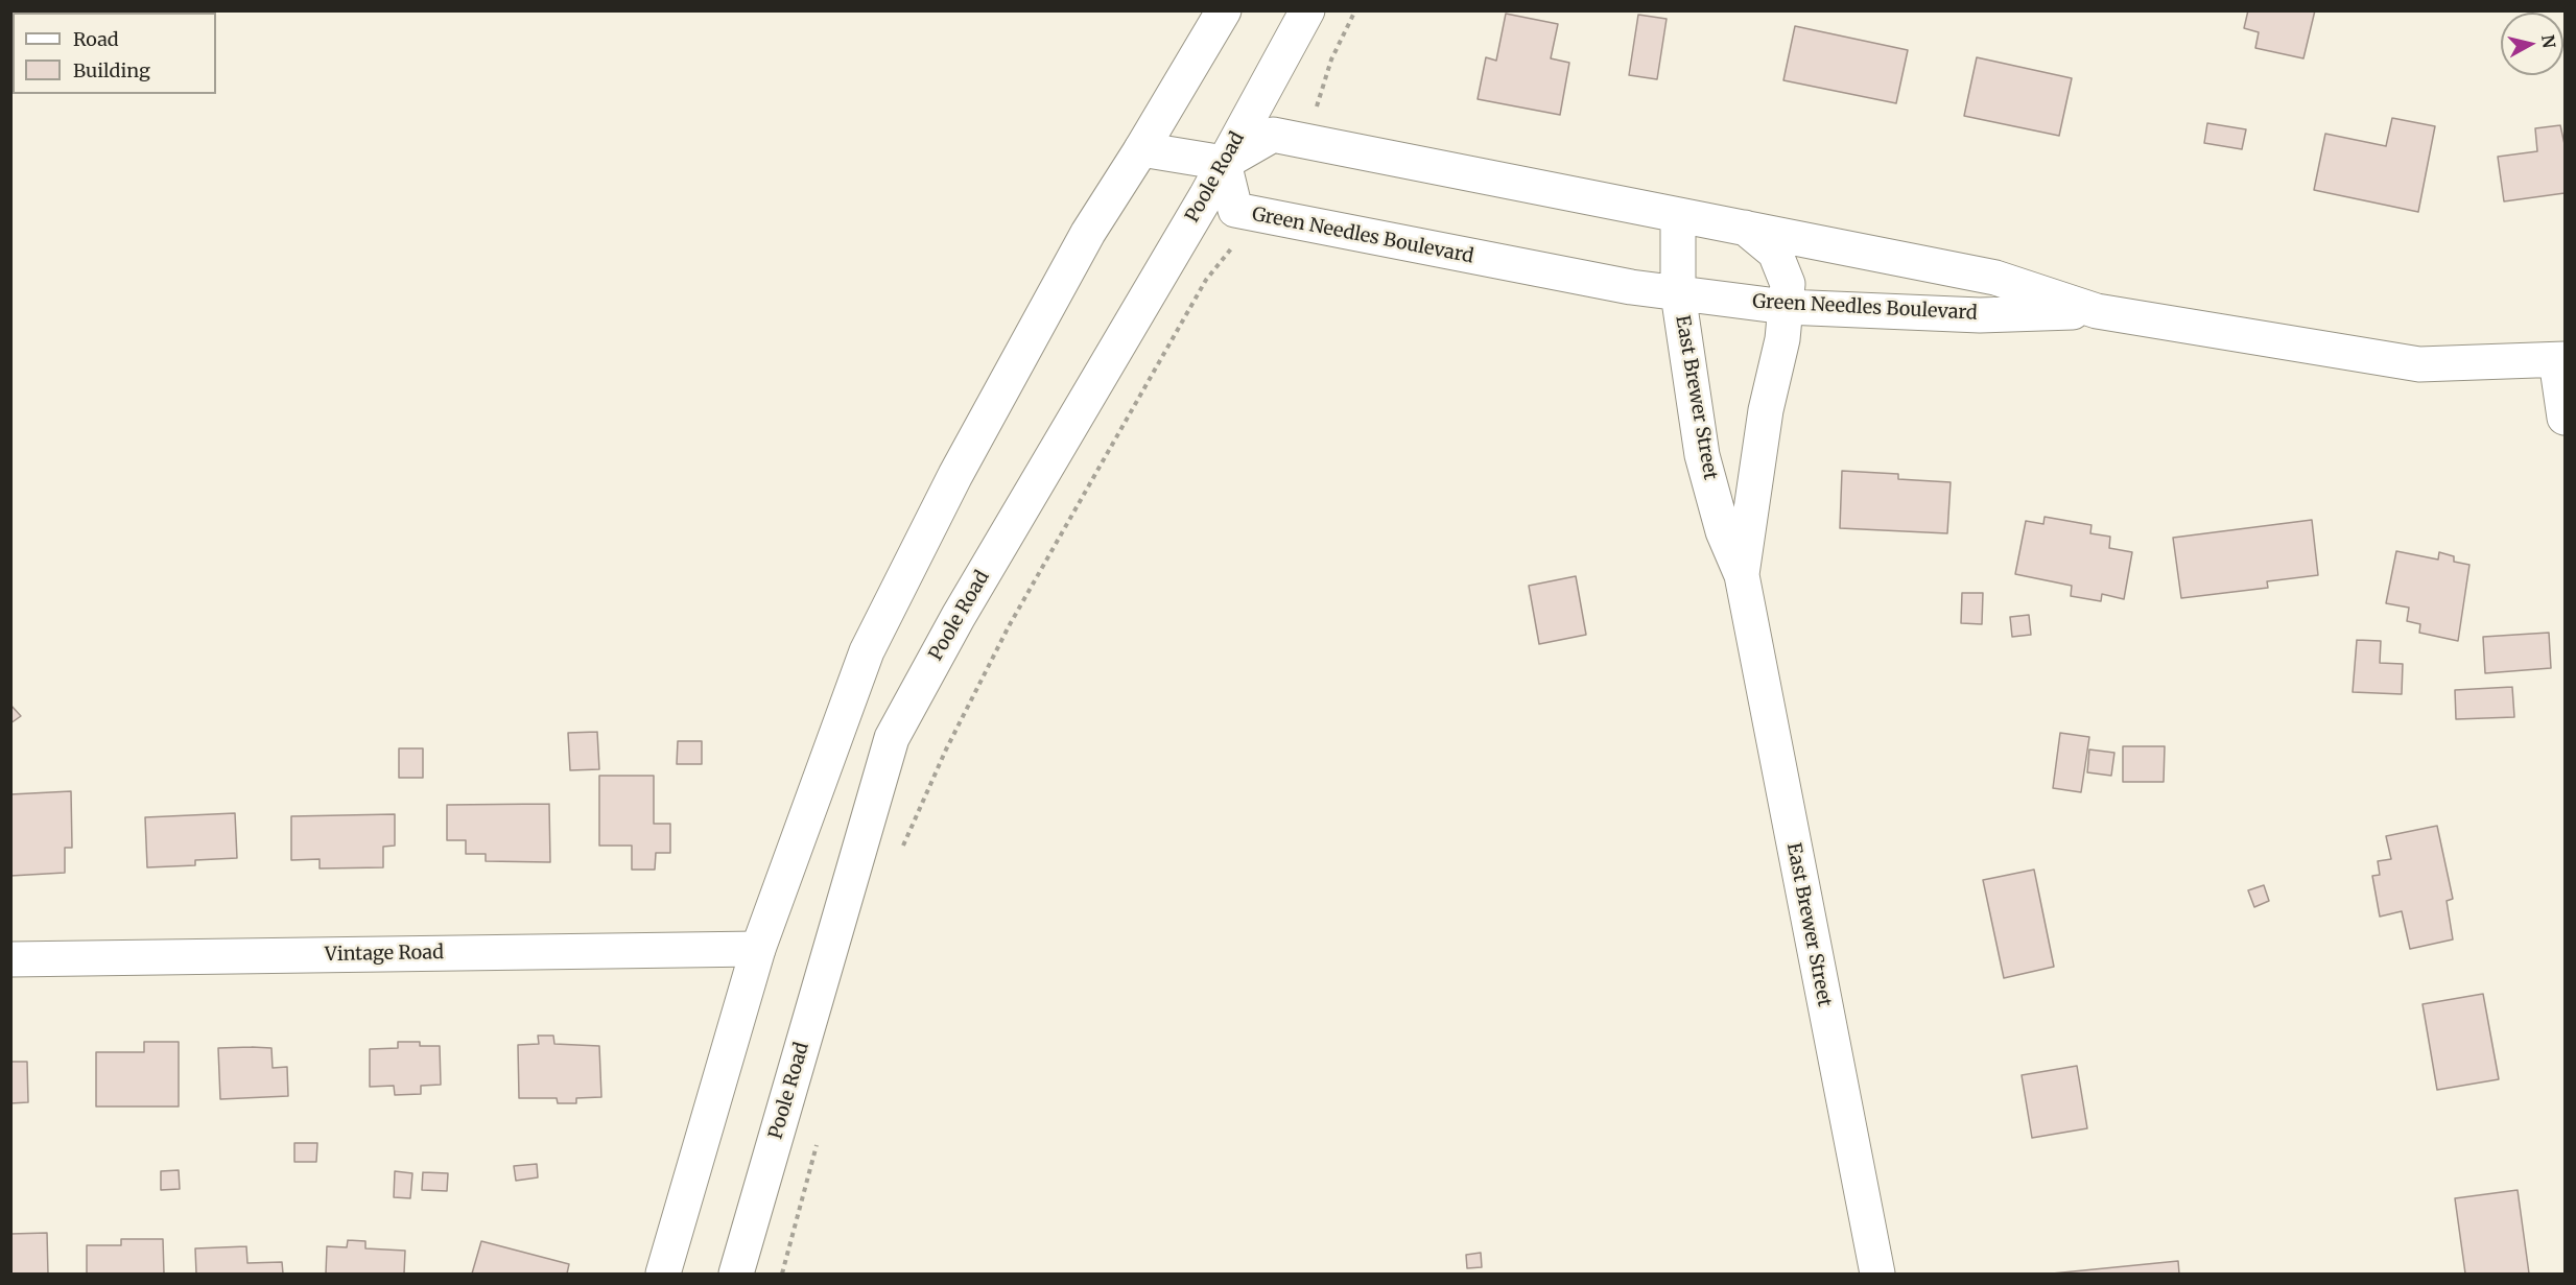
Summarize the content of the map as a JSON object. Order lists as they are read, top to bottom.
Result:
{
  "streets": {
    "street": [
      "Poole Road",
      "Green Needles Boulevard",
      "East Brewer Street",
      "Vintage Road"
    ]
  },
  "crossings": [
    ["Poole Road", "Green Needles Boulevard"],
    ["Green Needles Boulevard", "East Brewer Street"]
  ],
  "legend": ["Road", "Building"],
  "north": "right"
}
